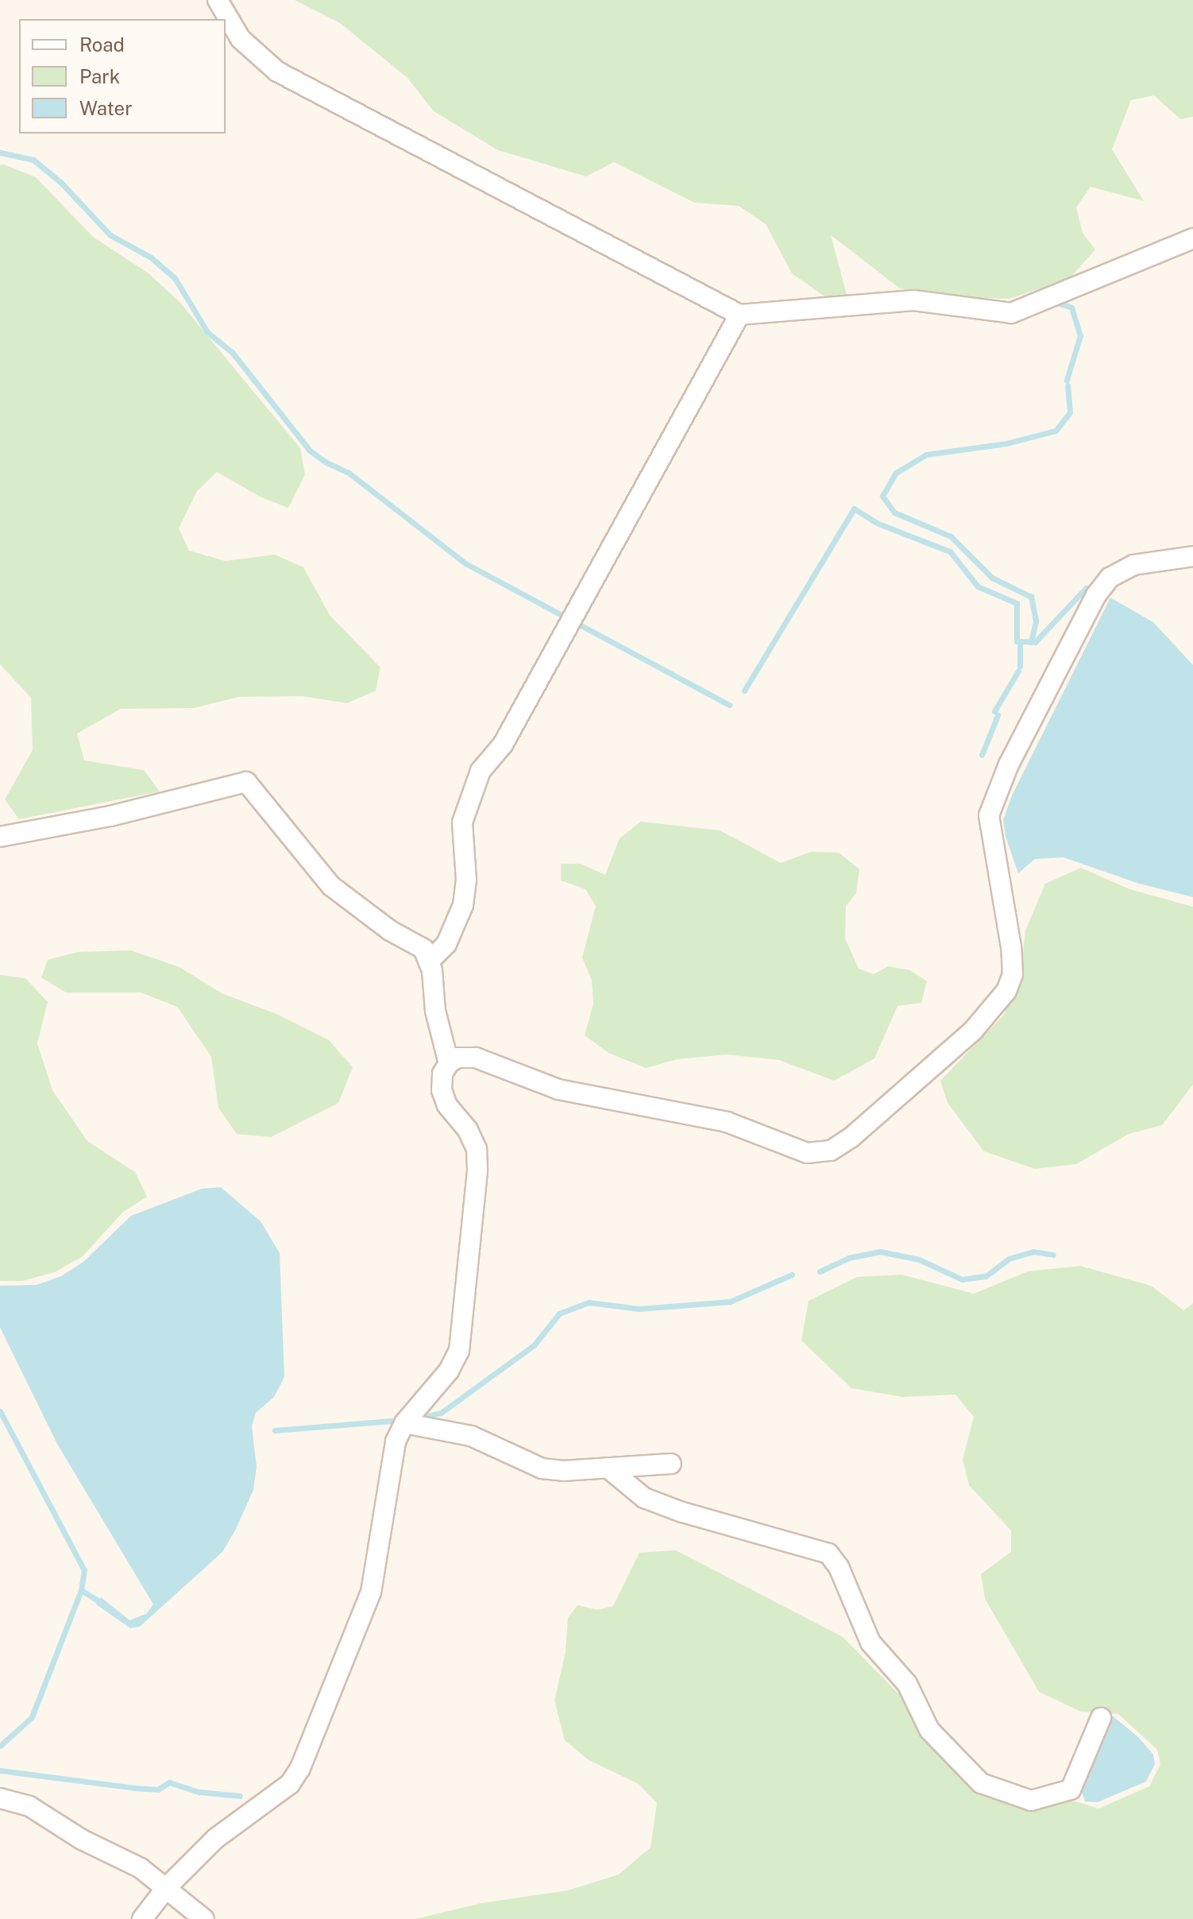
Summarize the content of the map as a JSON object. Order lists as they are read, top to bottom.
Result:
{
  "legend": ["Road", "Park", "Water"]
}
